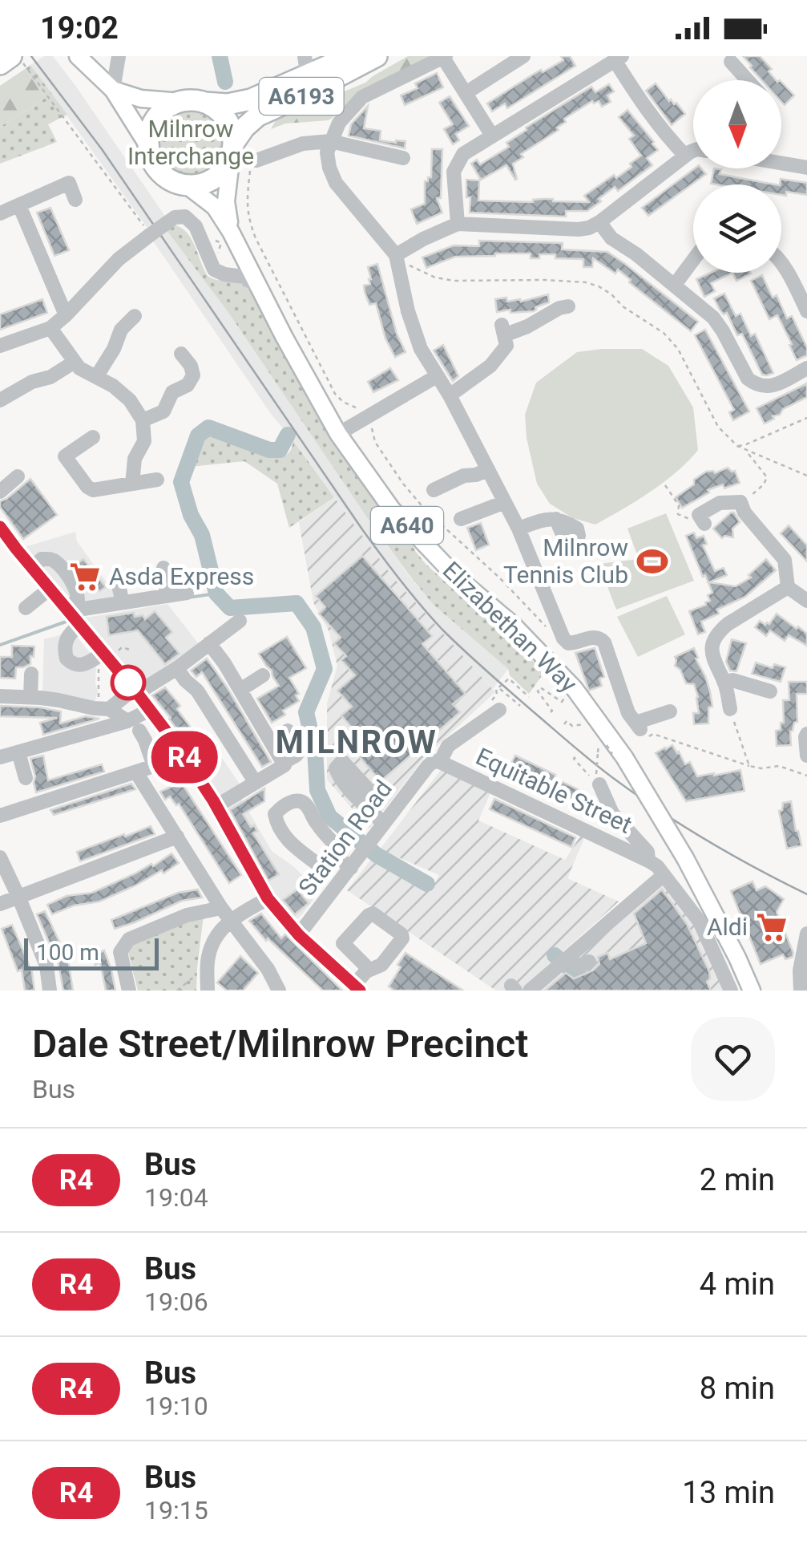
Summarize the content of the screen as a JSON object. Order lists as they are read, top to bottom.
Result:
{
  "streets": {
    "highway": ["A6193", "A640"],
    "main road": ["Elizabethan Way"],
    "street": ["Equitable Street", "Station Road"]
  },
  "crossings": [
    ["A6193", "A640"],
    ["A6193", "Elizabethan Way"],
    ["A640", "Elizabethan Way"],
    ["Equitable Street", "Station Road"]
  ],
  "districts": ["MILNROW"],
  "parks": ["Milnrow Interchange"],
  "places": {
    "sports": ["Milnrow Tennis Club"],
    "supermarket": ["Asda Express", "Aldi"]
  },
  "lines": ["bus line R4"],
  "scale_bar": "100 m",
  "north": "bottom",
  "page": {
    "status": "19:02",
    "on_map": "R4",
    "scale": "100 m",
    "heading": ["Dale Street/Milnrow Precinct", "Bus"],
    "list": [
      {
        "mark": "R4",
        "name": "Bus",
        "note": "19:04",
        "value": "2 min"
      },
      {
        "mark": "R4",
        "name": "Bus",
        "note": "19:06",
        "value": "4 min"
      },
      {
        "mark": "R4",
        "name": "Bus",
        "note": "19:10",
        "value": "8 min"
      },
      {
        "mark": "R4",
        "name": "Bus",
        "note": "19:15",
        "value": "13 min"
      }
    ]
  }
}
